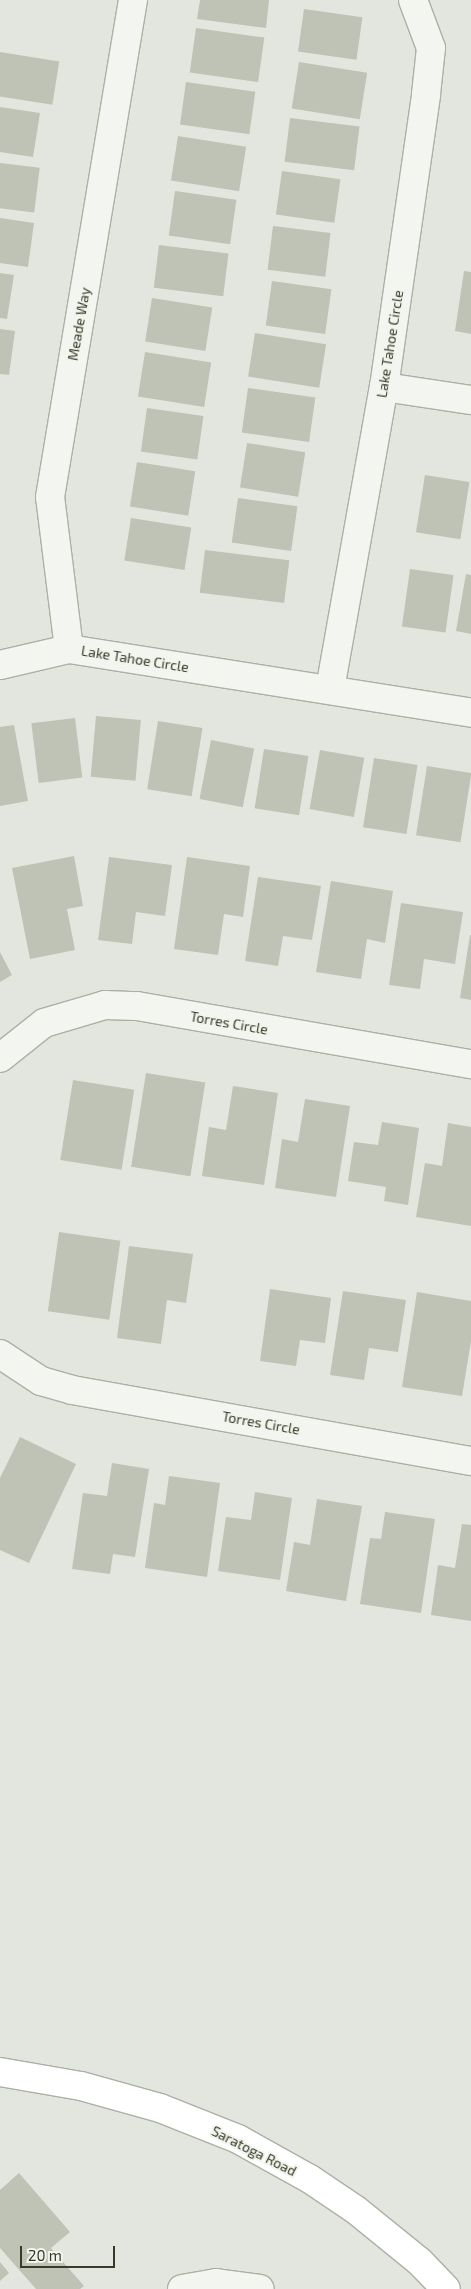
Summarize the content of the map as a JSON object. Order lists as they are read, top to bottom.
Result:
{
  "streets": {
    "street": [
      "Meade Way",
      "Lake Tahoe Circle",
      "Torres Circle",
      "Saratoga Road"
    ]
  },
  "crossings": [
    ["Meade Way", "Lake Tahoe Circle"]
  ],
  "scale_bar": "20 m"
}
